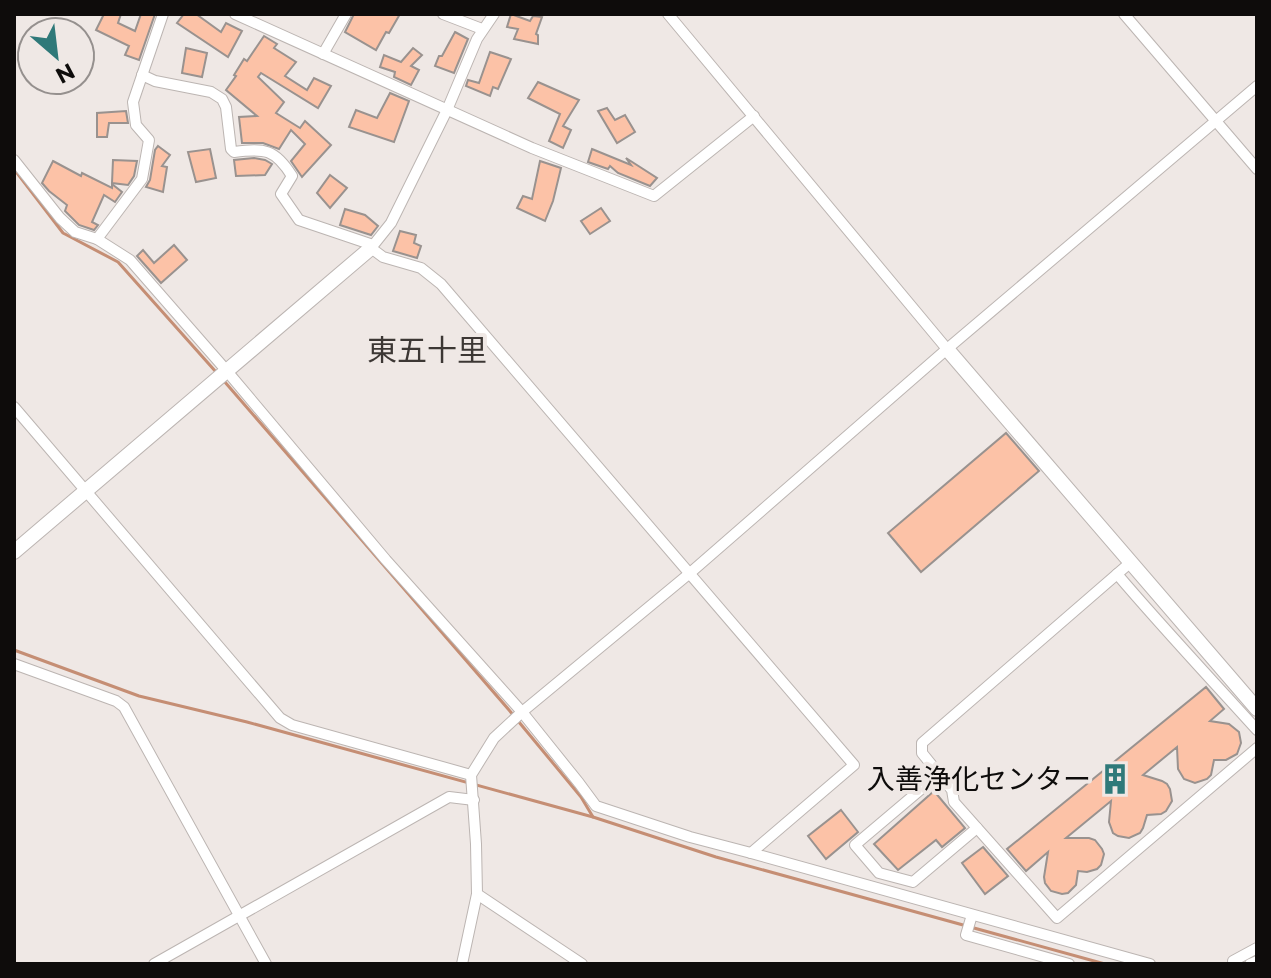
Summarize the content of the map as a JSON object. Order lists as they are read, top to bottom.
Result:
{
  "districts": ["東五十里"],
  "places": {
    "building": ["入善浄化センター"]
  },
  "north": "bottom right"
}
